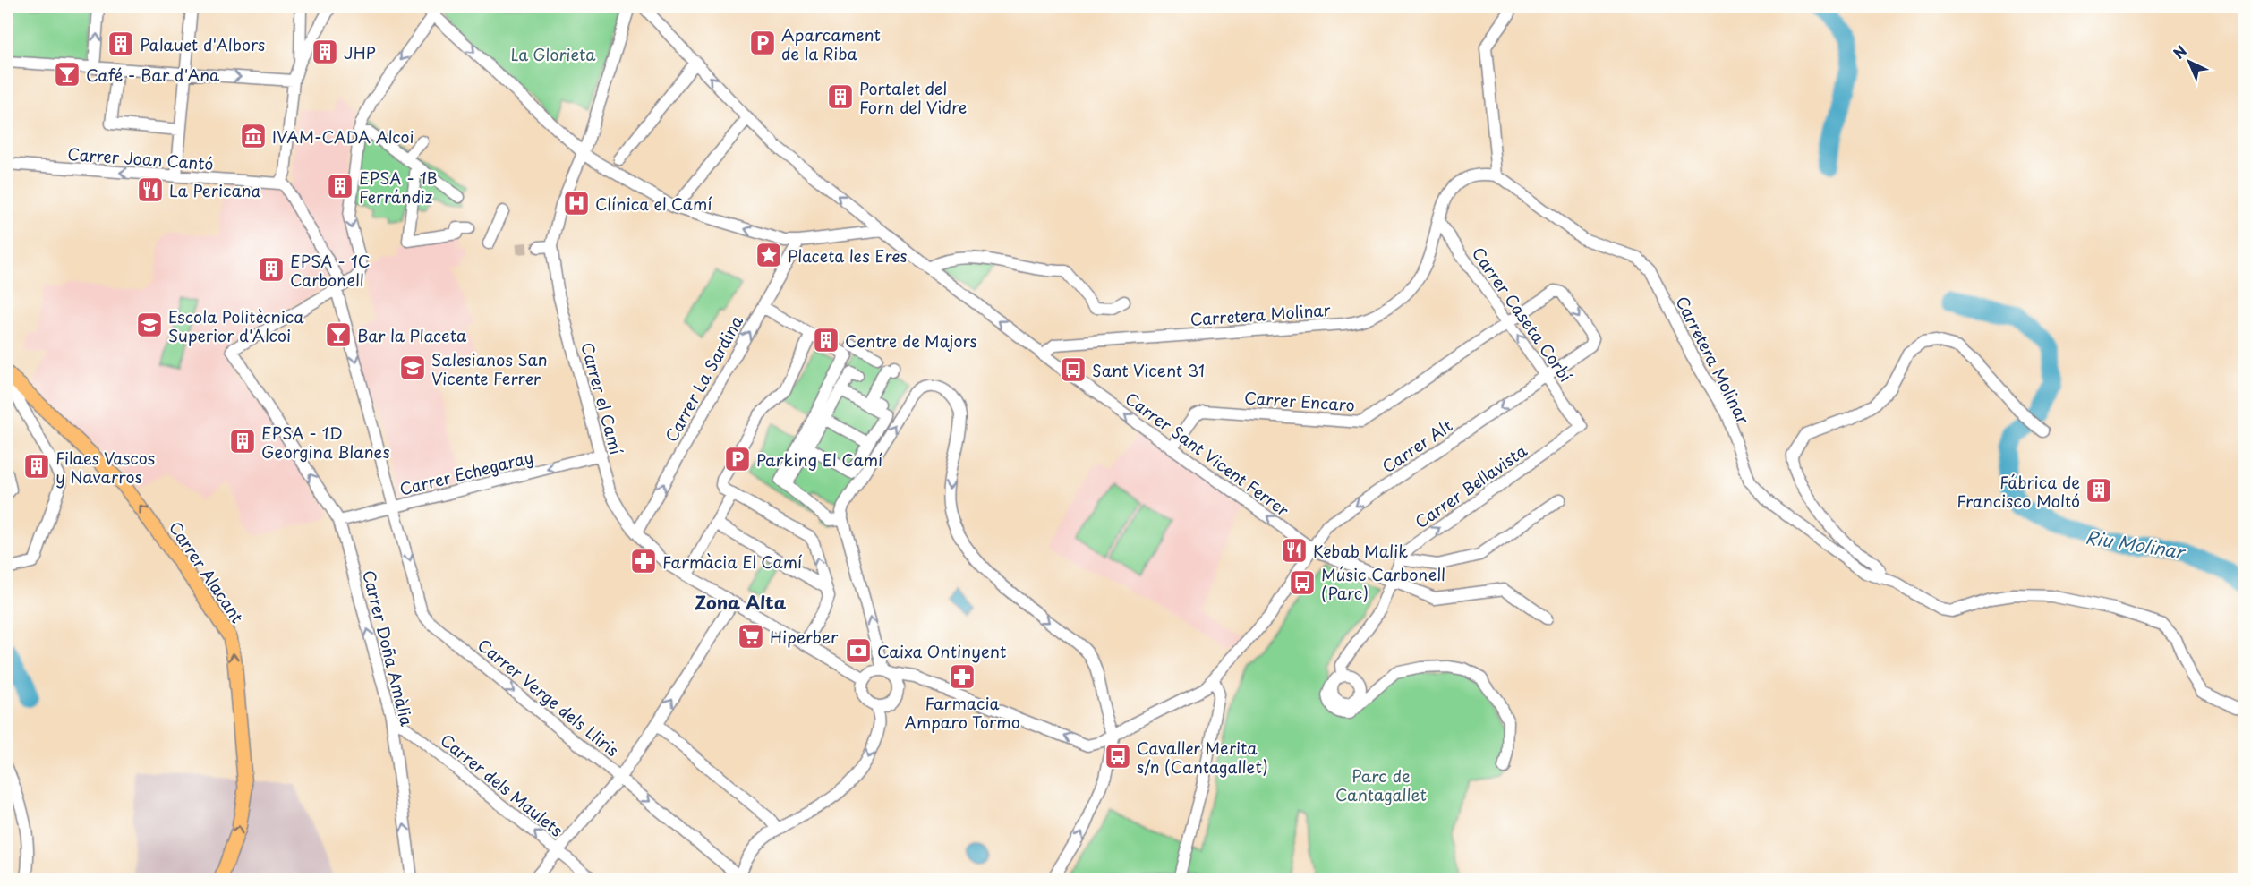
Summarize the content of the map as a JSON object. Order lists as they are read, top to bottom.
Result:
{
  "streets": {
    "main road": ["Carrer Alacant"],
    "street": [
      "Carrer Joan Cantó",
      "Carretera Molinar",
      "Carrer Caseta Corbí",
      "Carrer La Sardina",
      "Carrer el Camí",
      "Carrer Encaro",
      "Carrer Alt",
      "Carrer Sant Vicent Ferrer",
      "Carrer Echegaray",
      "Carrer Bellavista",
      "Carrer Doña Amàlia",
      "Carrer Verge dels Lliris",
      "Carrer dels Maulets"
    ]
  },
  "crossings": [
    ["Carretera Molinar", "Carrer Caseta Corbí"],
    ["Carretera Molinar", "Carrer Sant Vicent Ferrer"],
    ["Carrer Caseta Corbí", "Carrer Encaro"],
    ["Carrer Caseta Corbí", "Carrer Alt"],
    ["Carrer Caseta Corbí", "Carrer Bellavista"],
    ["Carrer La Sardina", "Carrer el Camí"],
    ["Carrer el Camí", "Carrer Echegaray"],
    ["Carrer Encaro", "Carrer Alt"],
    ["Carrer Encaro", "Carrer Sant Vicent Ferrer"],
    ["Carrer Alt", "Carrer Sant Vicent Ferrer"],
    ["Carrer Sant Vicent Ferrer", "Carrer Bellavista"],
    ["Carrer Echegaray", "Carrer Doña Amàlia"],
    ["Carrer Echegaray", "Carrer Verge dels Lliris"],
    ["Carrer Doña Amàlia", "Carrer Verge dels Lliris"],
    ["Carrer Doña Amàlia", "Carrer dels Maulets"]
  ],
  "one_way": [
    "Carrer Joan Cantó",
    "Carrer Sant Vicent Ferrer",
    "Carrer Echegaray",
    "Carrer Alacant",
    "Carrer Doña Amàlia",
    "Carrer Verge dels Lliris",
    "Carrer dels Maulets"
  ],
  "districts": ["Zona Alta"],
  "water": ["Riu Molinar"],
  "parks": ["La Glorieta", "Parc de Cantagallet"],
  "places": {
    "parking": ["Aparcament de la Riba", "Parking El Camí"],
    "building": [
      "Palauet d'Albors",
      "JHP",
      "Portalet del Forn del Vidre",
      "EPSA - 1B Ferrándiz",
      "EPSA - 1C Carbonell",
      "Centre de Majors",
      "EPSA - 1D Georgina Blanes",
      "Filaes Vascos y Navarros",
      "Fábrica de Francisco Moltó"
    ],
    "bar": ["Café - Bar d'Ana", "Bar la Placeta"],
    "museum": ["IVAM-CADA Alcoi"],
    "restaurant": ["La Pericana", "Kebab Malik"],
    "hospital": ["Clínica el Camí"],
    "place": ["Placeta les Eres"],
    "school or university": ["Escola Politècnica Superior d'Alcoi", "Salesianos San Vicente Ferrer"],
    "bus stop": ["Sant Vicent 31", "Músic Carbonell (Parc)", "Cavaller Merita s/n (Cantagallet)"],
    "pharmacy": ["Farmàcia El Camí", "Farmacia Amparo Tormo"],
    "supermarket": ["Hiperber"],
    "bank": ["Caixa Ontinyent"]
  },
  "north": "top left"
}
